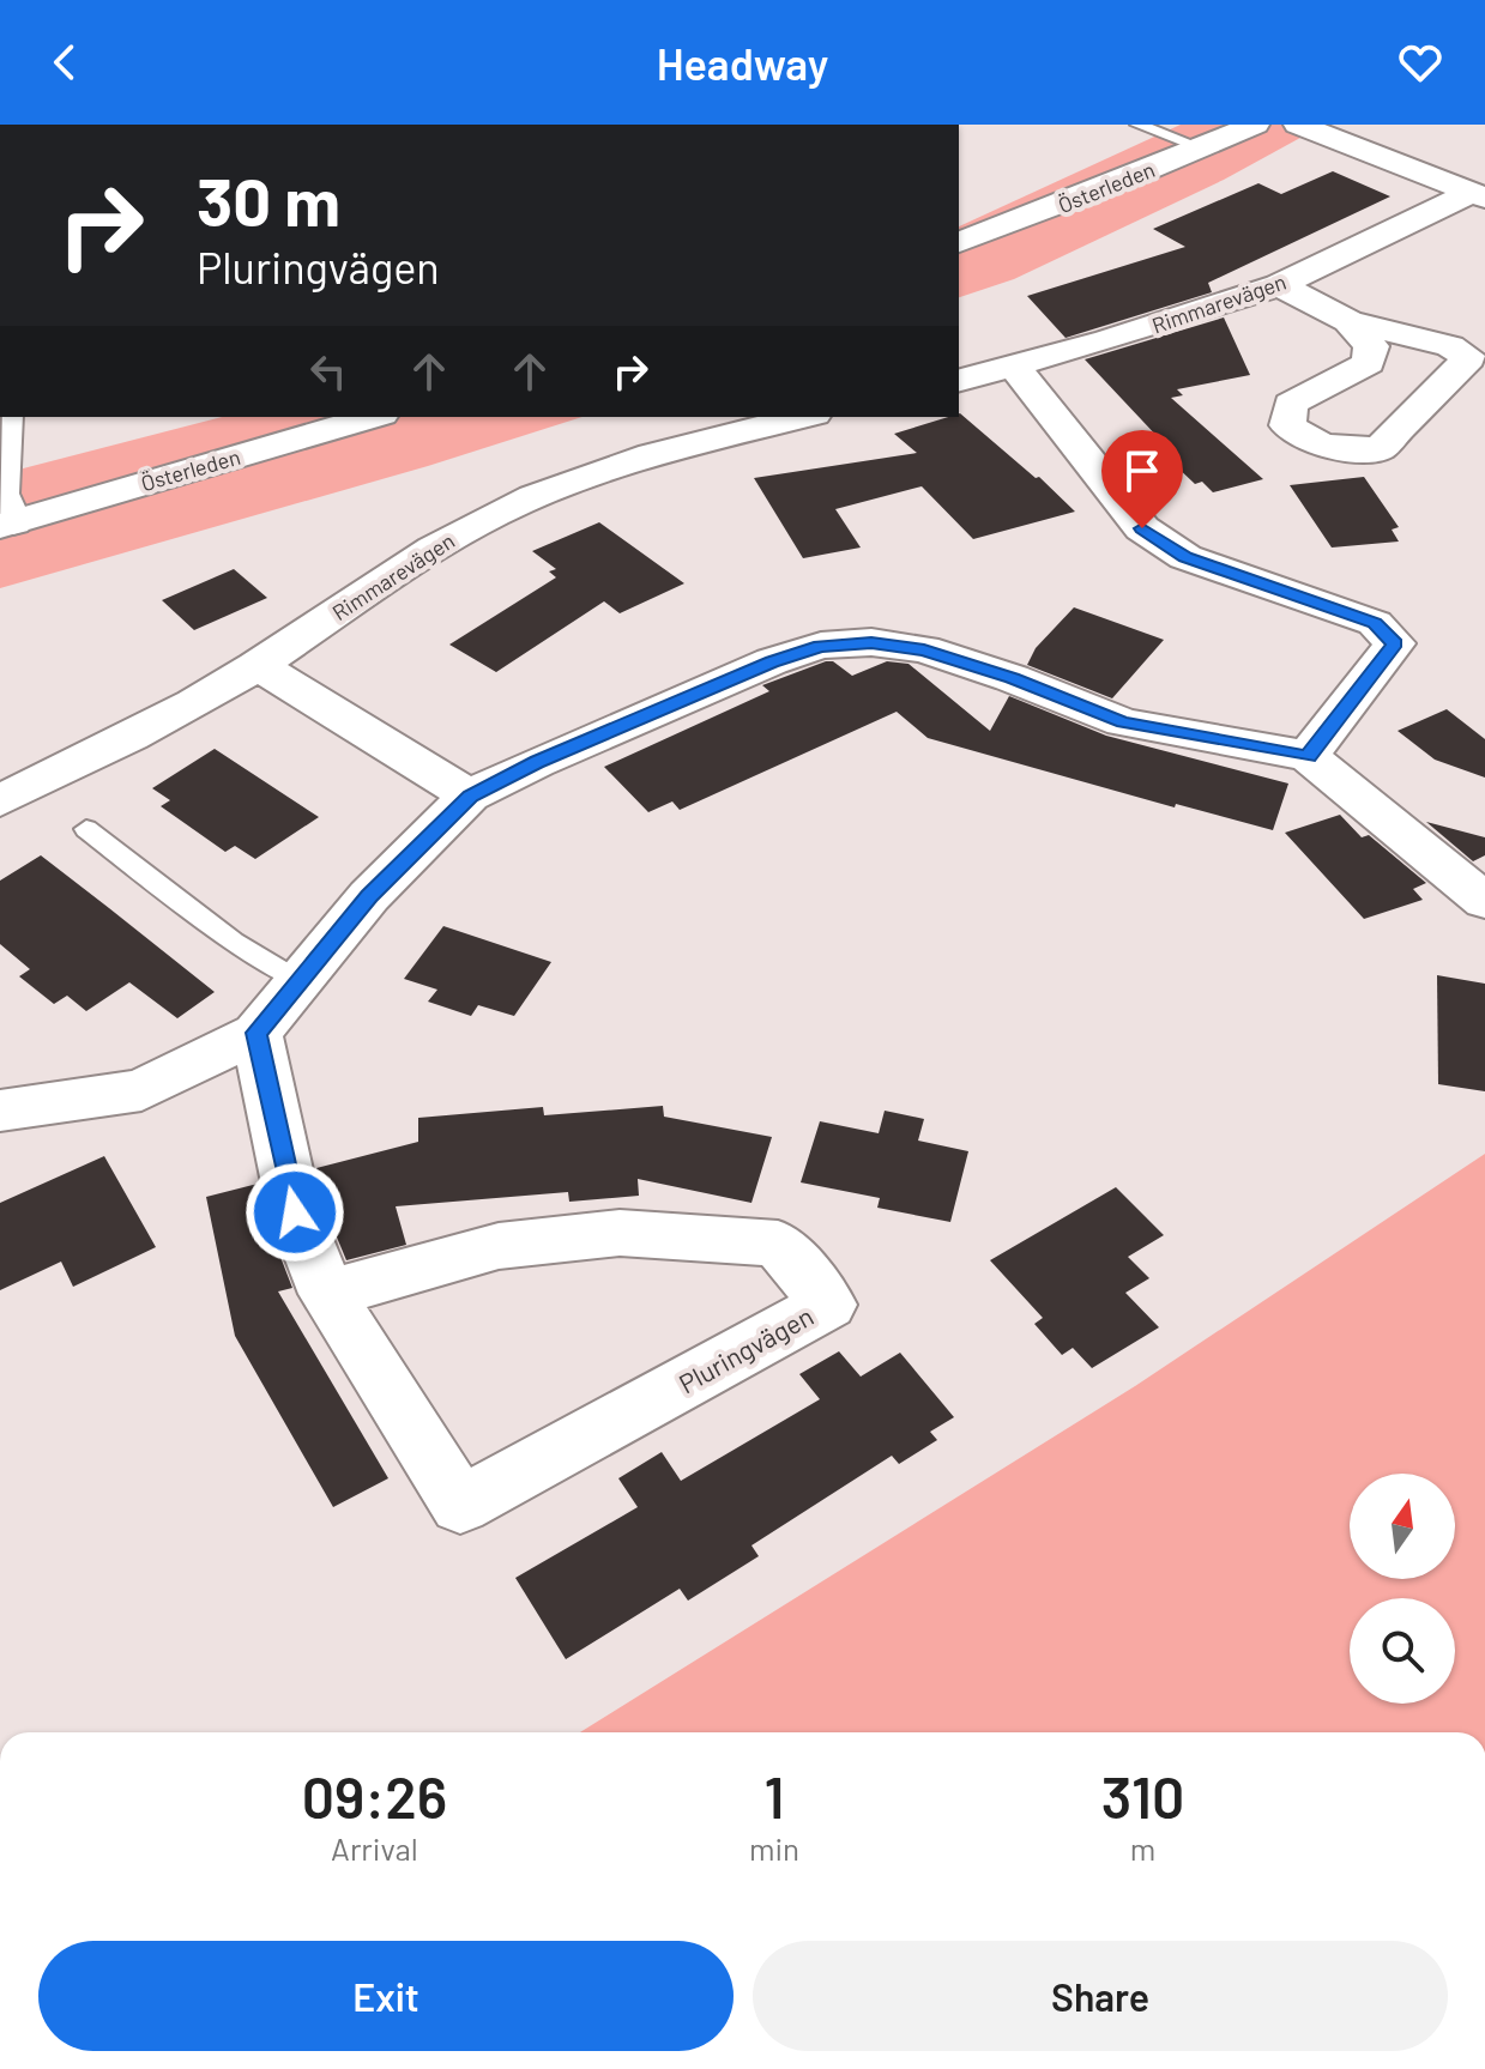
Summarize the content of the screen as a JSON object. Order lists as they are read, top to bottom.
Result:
{
  "streets": {
    "street": ["Österleden", "Rimmarevägen", "Pluringvägen"]
  },
  "north": "top",
  "page": {
    "header": "Headway",
    "turn": ["30 m", "Pluringvägen"],
    "eta": [
      "09:26",
      "Arrival",
      "1",
      "min",
      "310",
      "m"
    ],
    "buttons": ["Exit", "Share"]
  }
}
